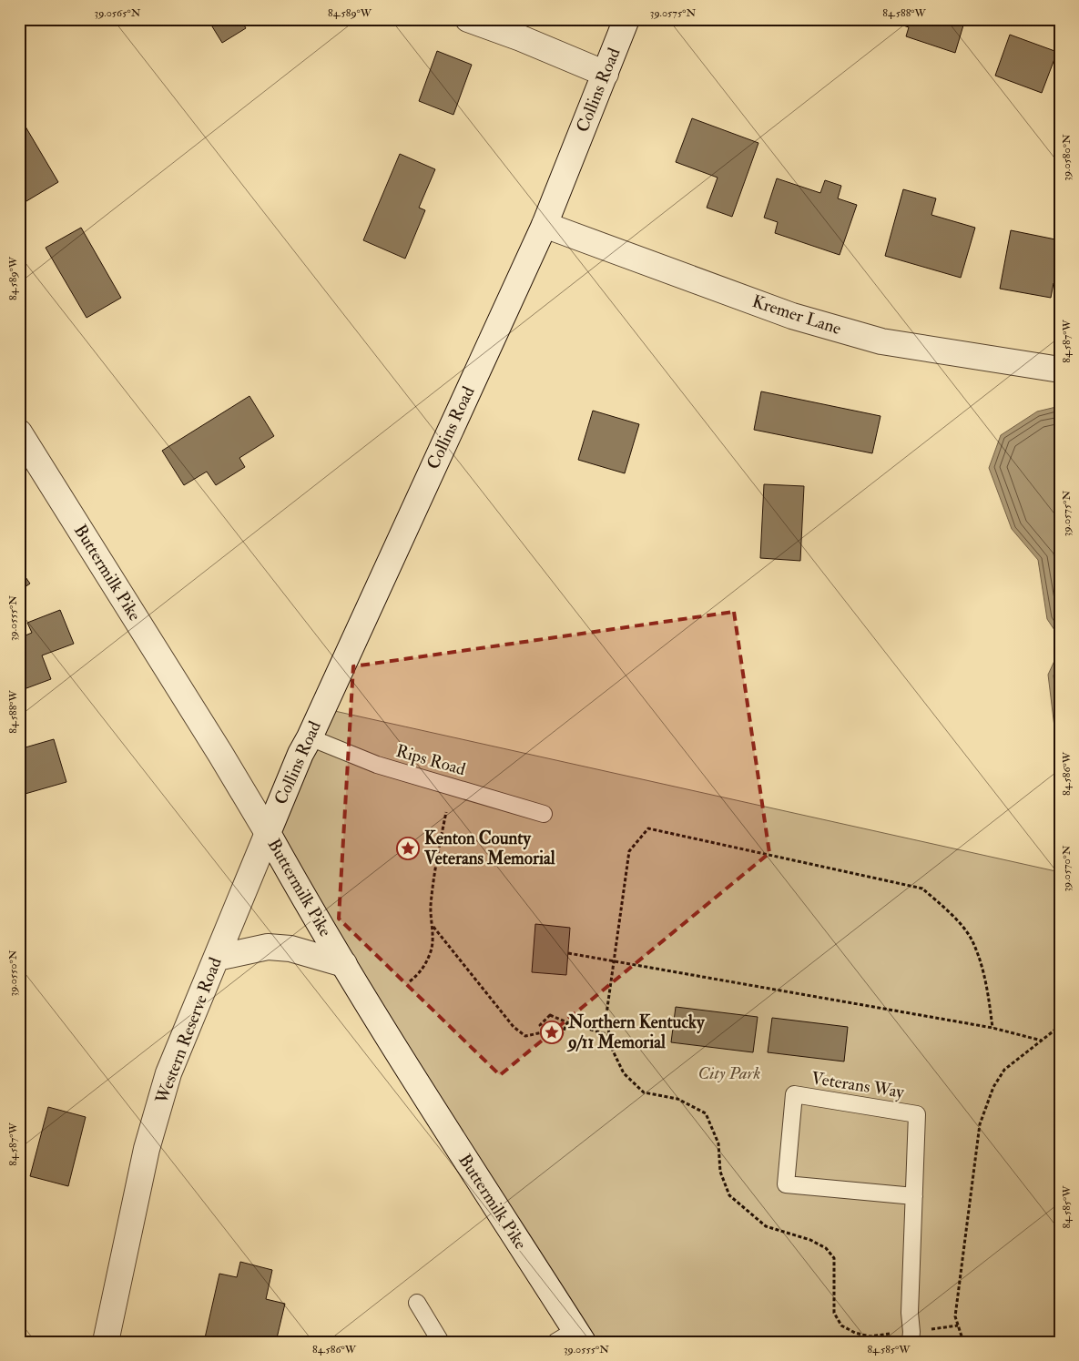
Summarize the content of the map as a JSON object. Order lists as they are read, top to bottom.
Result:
{
  "streets": {
    "street": [
      "Collins Road",
      "Kremer Lane",
      "Buttermilk Pike",
      "Western Reserve Road"
    ],
    "lane": ["Rips Road", "Veterans Way"]
  },
  "crossings": [
    ["Collins Road", "Kremer Lane"],
    ["Collins Road", "Buttermilk Pike"],
    ["Collins Road", "Rips Road"],
    ["Collins Road", "Western Reserve Road"],
    ["Buttermilk Pike", "Western Reserve Road"]
  ],
  "parks": ["City Park"],
  "places": {
    "place": ["Kenton County Veterans Memorial", "Northern Kentucky 9/11 Memorial"]
  },
  "coordinates": [
    "39.0565°N",
    "84.589°W",
    "39.0575°N",
    "84.588°W",
    "39.0580°N",
    "84.587°W",
    "39.0555°N",
    "84.586°W",
    "39.0570°N",
    "39.0550°N",
    "84.585°W"
  ]
}
